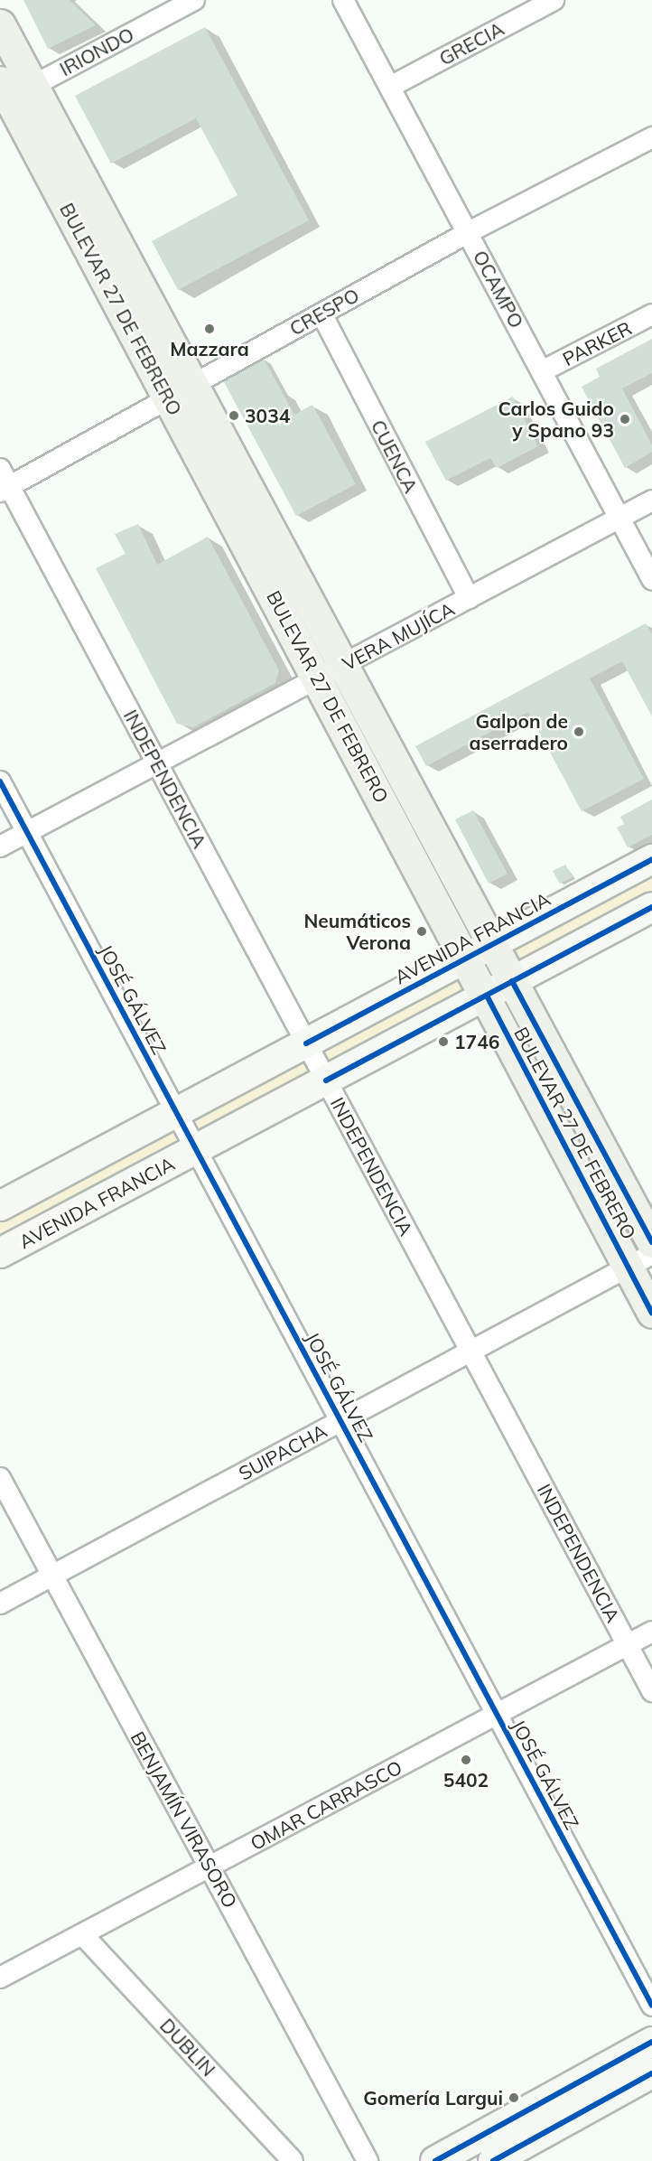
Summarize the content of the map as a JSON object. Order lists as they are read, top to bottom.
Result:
{
  "streets": {
    "main road": ["BULEVAR 27 DE FEBRERO", "AVENIDA FRANCIA"],
    "street": [
      "GRECIA",
      "IRIONDO",
      "OCAMPO",
      "CRESPO",
      "PARKER",
      "CUENCA",
      "VERA MUJÍCA",
      "INDEPENDENCIA",
      "JOSÉ GÁLVEZ",
      "SUIPACHA",
      "OMAR CARRASCO",
      "BENJAMÍN VIRASORO",
      "DUBLIN"
    ]
  },
  "crossings": [
    ["GRECIA", "OCAMPO"],
    ["IRIONDO", "BULEVAR 27 DE FEBRERO"],
    ["OCAMPO", "CRESPO"],
    ["OCAMPO", "PARKER"],
    ["OCAMPO", "VERA MUJÍCA"],
    ["BULEVAR 27 DE FEBRERO", "CRESPO"],
    ["BULEVAR 27 DE FEBRERO", "VERA MUJÍCA"],
    ["BULEVAR 27 DE FEBRERO", "AVENIDA FRANCIA"],
    ["BULEVAR 27 DE FEBRERO", "SUIPACHA"],
    ["CRESPO", "CUENCA"],
    ["CRESPO", "INDEPENDENCIA"],
    ["CUENCA", "VERA MUJÍCA"],
    ["VERA MUJÍCA", "INDEPENDENCIA"],
    ["VERA MUJÍCA", "JOSÉ GÁLVEZ"],
    ["INDEPENDENCIA", "AVENIDA FRANCIA"],
    ["INDEPENDENCIA", "SUIPACHA"],
    ["INDEPENDENCIA", "OMAR CARRASCO"],
    ["AVENIDA FRANCIA", "JOSÉ GÁLVEZ"],
    ["JOSÉ GÁLVEZ", "SUIPACHA"],
    ["JOSÉ GÁLVEZ", "OMAR CARRASCO"],
    ["SUIPACHA", "BENJAMÍN VIRASORO"],
    ["OMAR CARRASCO", "BENJAMÍN VIRASORO"],
    ["OMAR CARRASCO", "DUBLIN"]
  ],
  "places": [
    "Mazzara",
    "3034",
    "Carlos Guido y Spano 93",
    "Galpon de aserradero",
    "Neumáticos Verona",
    "1746",
    "5402",
    "Gomería Largui"
  ]
}
